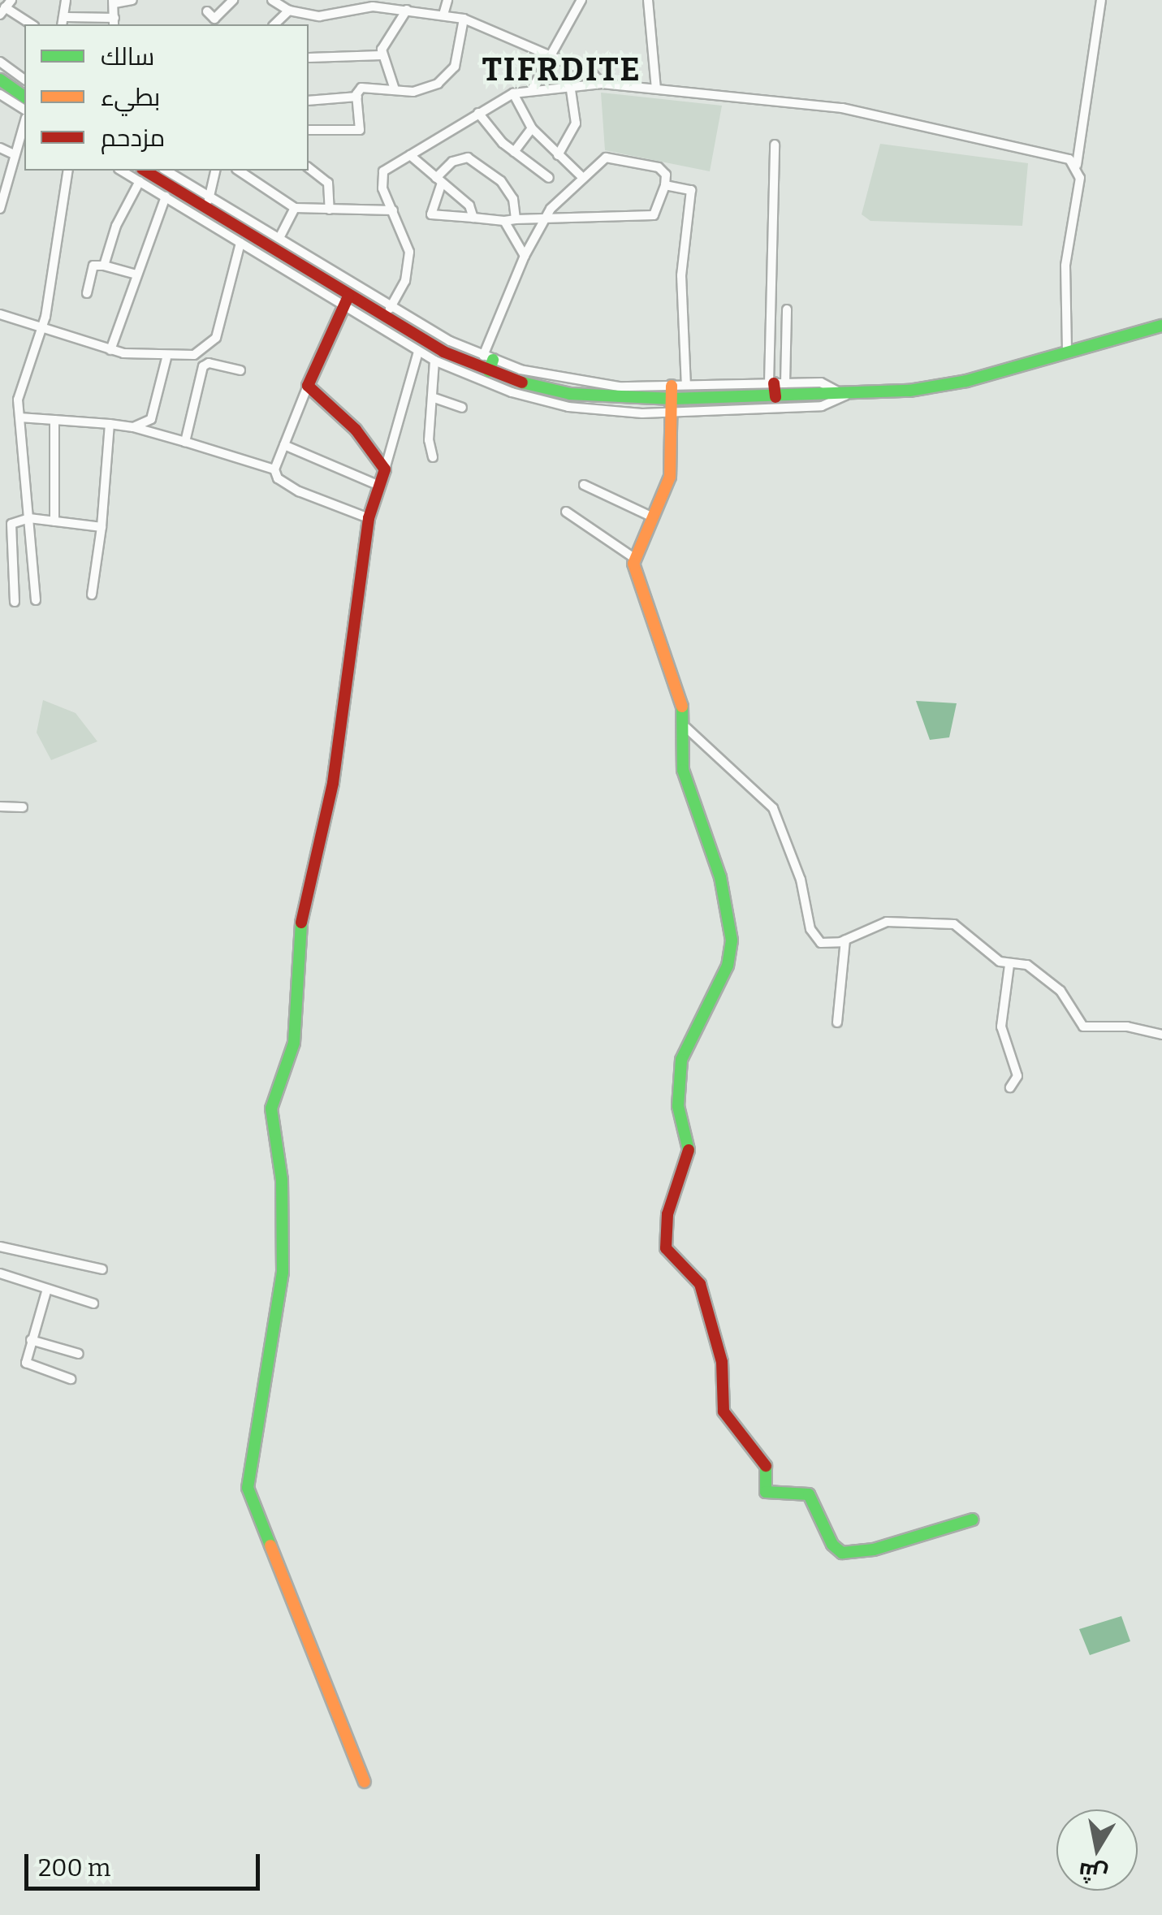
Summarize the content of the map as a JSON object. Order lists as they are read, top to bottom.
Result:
{
  "districts": ["TIFRDITE"],
  "legend": ["سالك", "بطيء", "مزدحم"],
  "scale_bar": "200 m",
  "north": "bottom"
}
